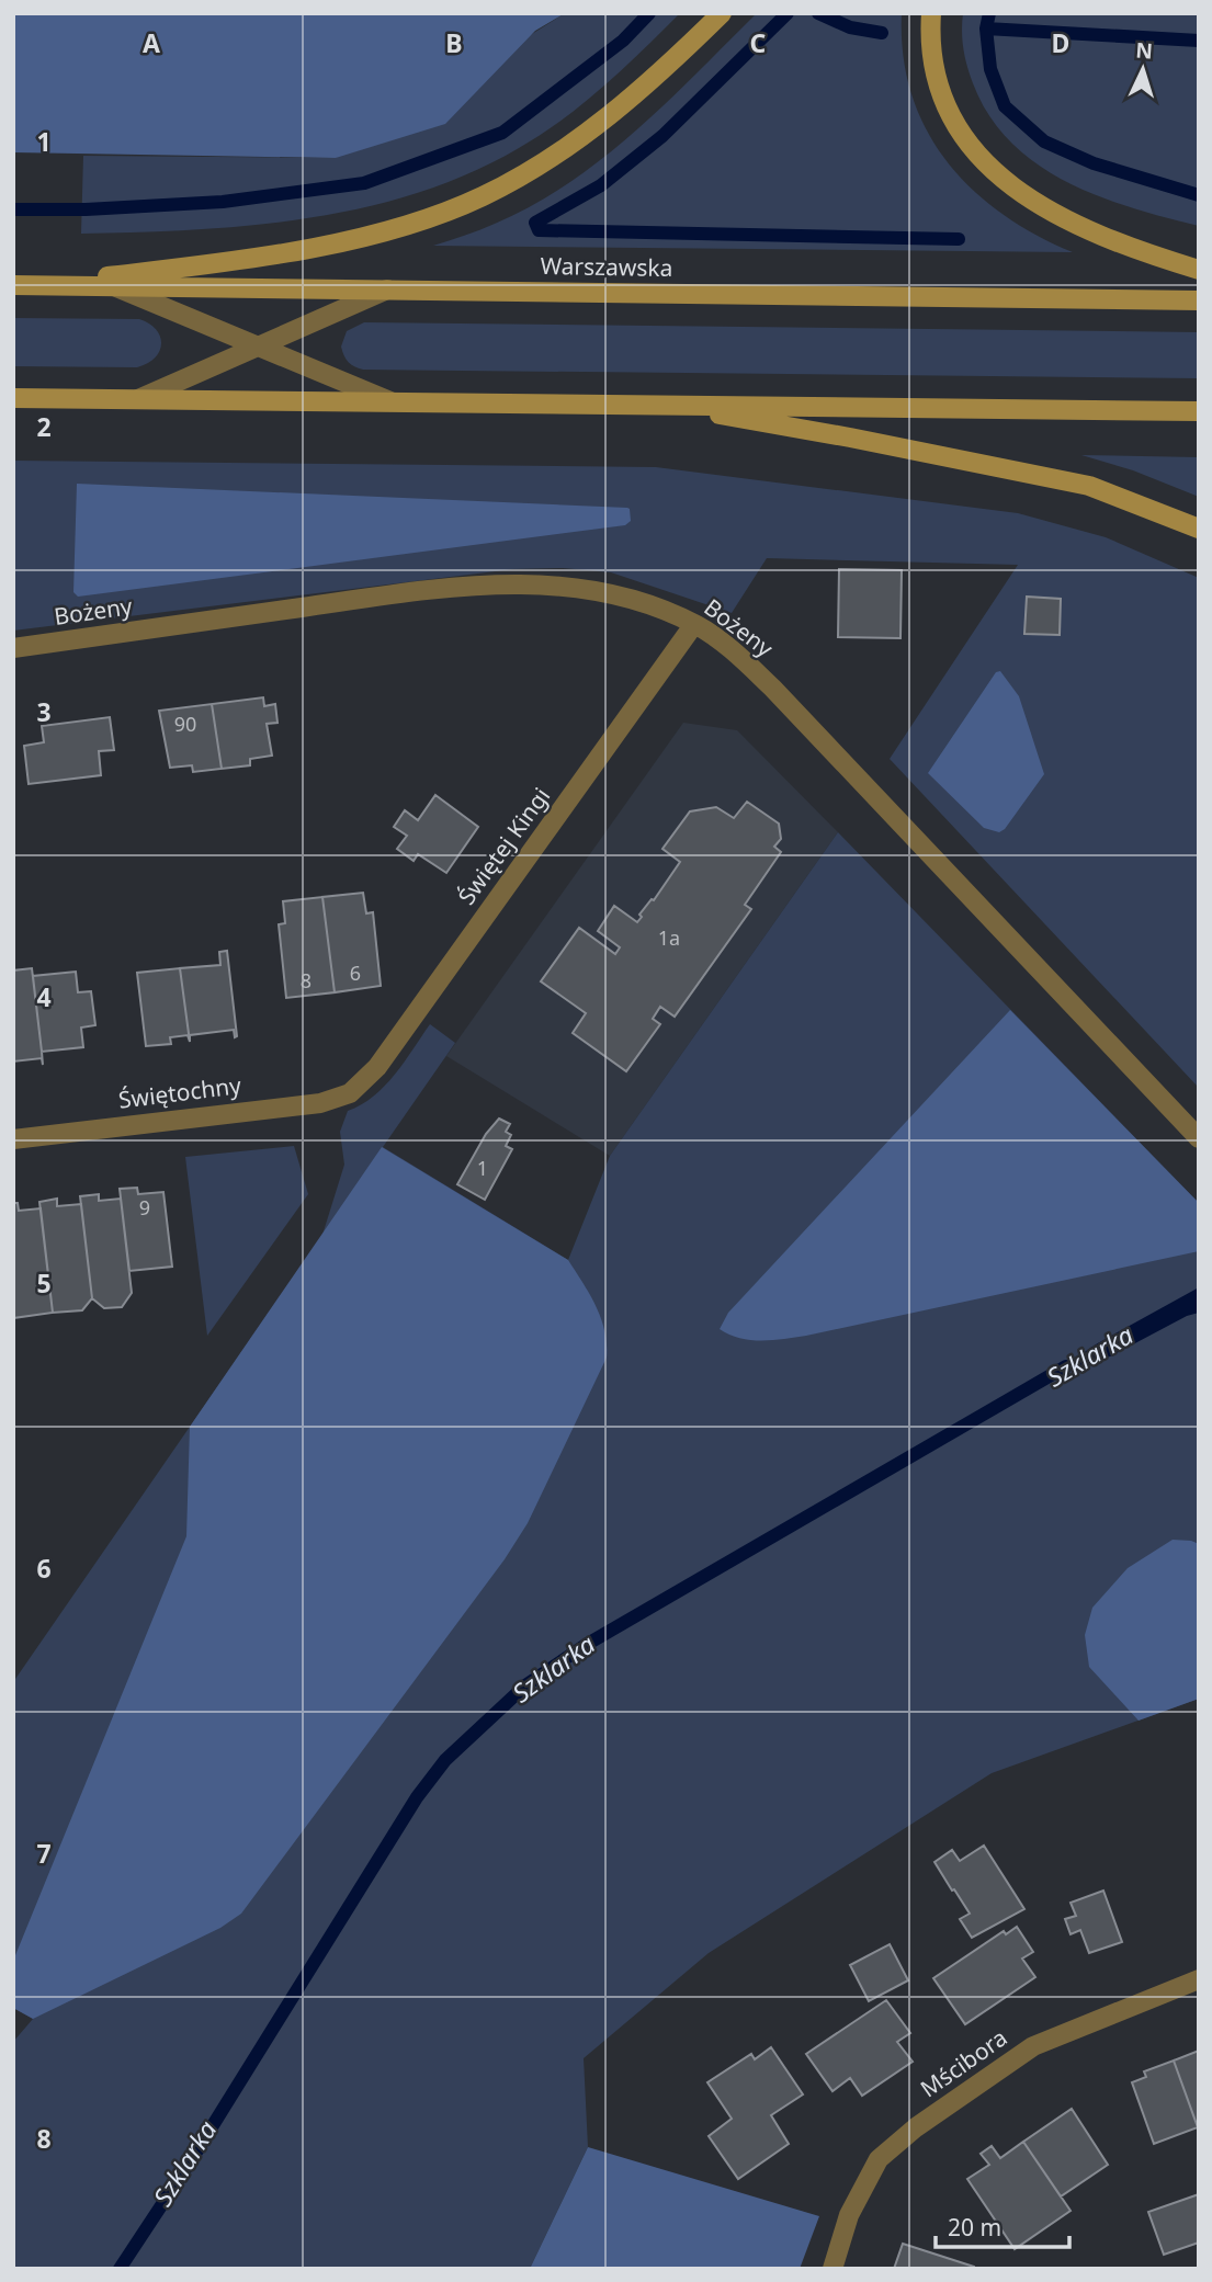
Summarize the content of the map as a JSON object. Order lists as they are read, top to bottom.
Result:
{
  "streets": {
    "main road": ["Warszawska"],
    "street": [
      "Bożeny",
      "Świętej Kingi",
      "Świętochny",
      "Mścibora"
    ]
  },
  "crossings": [
    ["Bożeny", "Świętej Kingi"],
    ["Świętej Kingi", "Świętochny"]
  ],
  "water": ["Szklarka"],
  "house_numbers": [
    "90",
    "1a",
    "6",
    "8",
    "1",
    "9"
  ],
  "scale_bar": "20 m",
  "north": "top",
  "grid": {
    "columns": [
      "A",
      "B",
      "C",
      "D"
    ],
    "rows": [
      "1",
      "2",
      "3",
      "4",
      "5",
      "6",
      "7",
      "8"
    ]
  }
}
